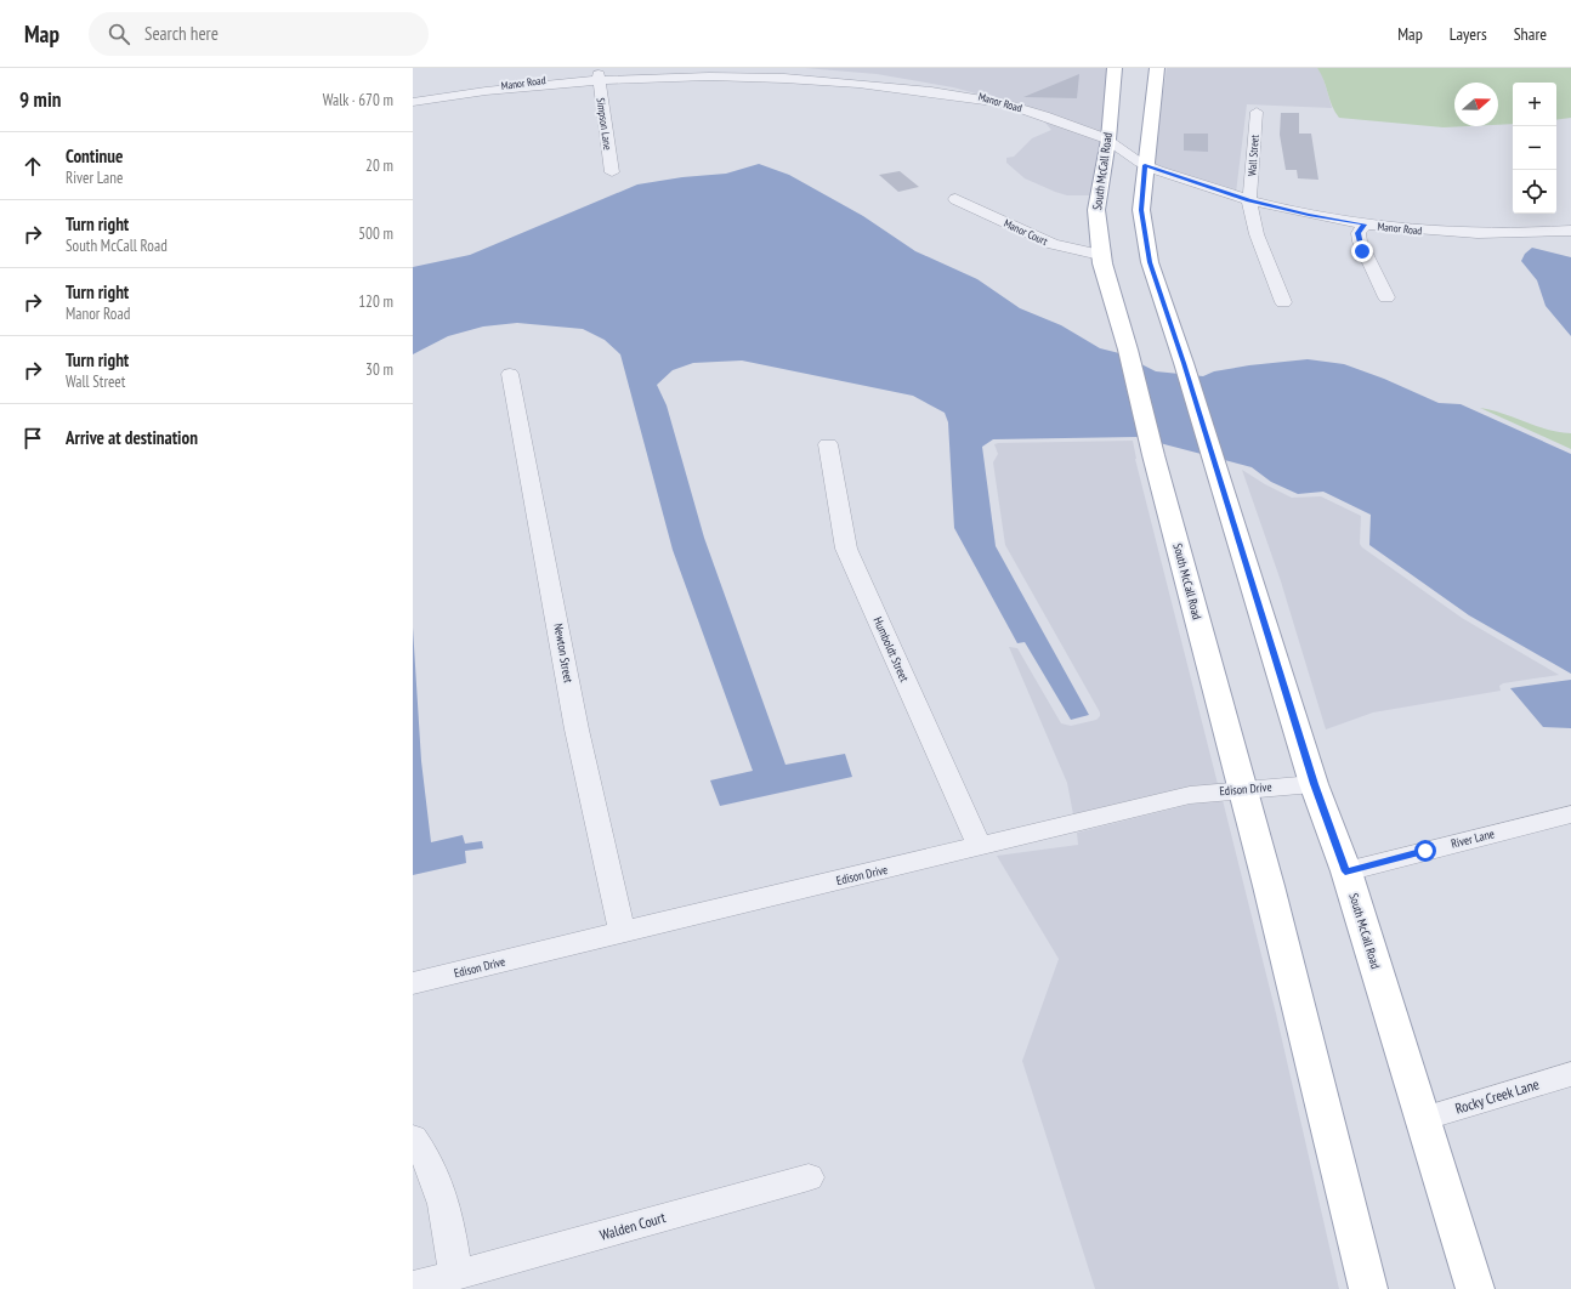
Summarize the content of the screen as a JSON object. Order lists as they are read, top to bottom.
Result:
{
  "streets": {
    "main road": ["South McCall Road"],
    "street": [
      "Manor Road",
      "Simpson Lane",
      "Wall Street",
      "Manor Court",
      "Humboldt Street",
      "Newton Street",
      "Edison Drive",
      "River Lane",
      "Rocky Creek Lane",
      "Walden Court"
    ]
  },
  "crossings": [
    ["Manor Road", "Simpson Lane"],
    ["Manor Road", "Wall Street"],
    ["Manor Road", "South McCall Road"],
    ["South McCall Road", "Manor Court"],
    ["South McCall Road", "Edison Drive"],
    ["South McCall Road", "River Lane"],
    ["South McCall Road", "Rocky Creek Lane"],
    ["Humboldt Street", "Edison Drive"],
    ["Newton Street", "Edison Drive"]
  ],
  "north": "right",
  "page": {
    "header": "Map",
    "search": "Search here",
    "nav": ["Map", "Layers", "Share"],
    "heading": ["9 min", "Walk · 670 m"],
    "map_buttons": ["+", "−"],
    "list": [
      ["Continue", "River Lane", "20 m"],
      ["Turn right", "South McCall Road", "500 m"],
      ["Turn right", "Manor Road", "120 m"],
      ["Turn right", "Wall Street", "30 m"],
      "Arrive at destination"
    ]
  }
}
